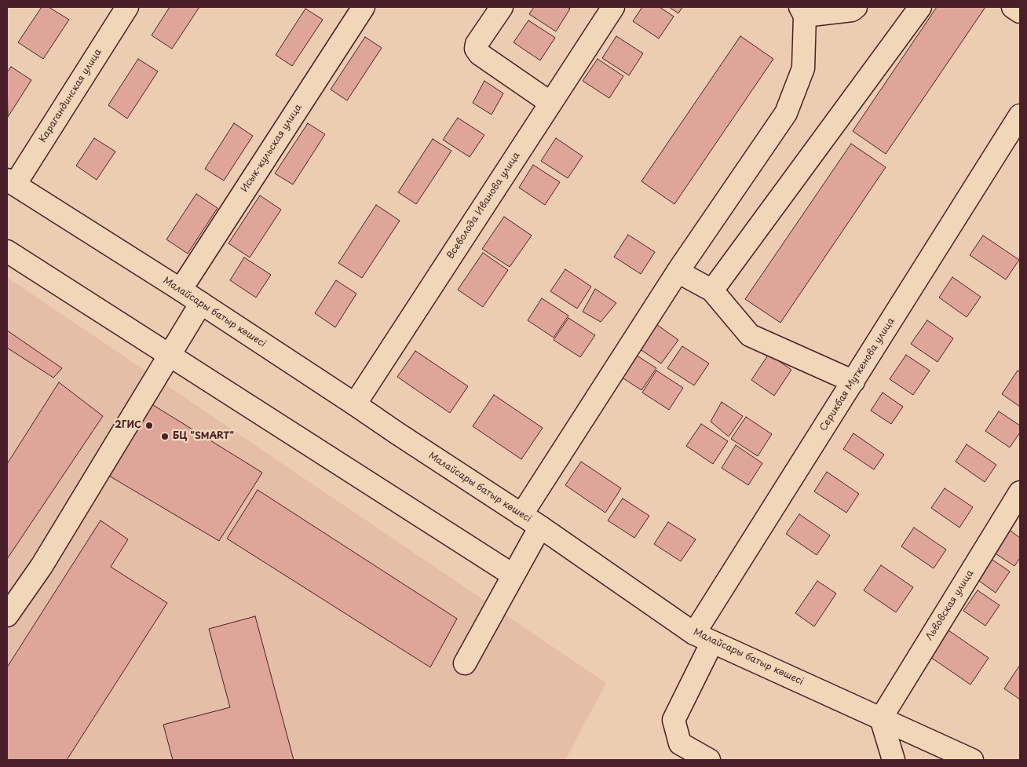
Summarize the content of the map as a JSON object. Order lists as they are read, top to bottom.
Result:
{
  "streets": {
    "street": [
      "Карагандинская улица",
      "Исык-кульская улица",
      "Всеволода Иванова улица",
      "Малайсары батыр көшесі",
      "Серикбая Муткенова улица",
      "Львовская улица"
    ]
  },
  "crossings": [
    ["Карагандинская улица", "Малайсары батыр көшесі"],
    ["Исык-кульская улица", "Малайсары батыр көшесі"],
    ["Всеволода Иванова улица", "Малайсары батыр көшесі"],
    ["Малайсары батыр көшесі", "Серикбая Муткенова улица"],
    ["Малайсары батыр көшесі", "Львовская улица"]
  ],
  "places": ["2ГИС", "БЦ \"SMART\""]
}
